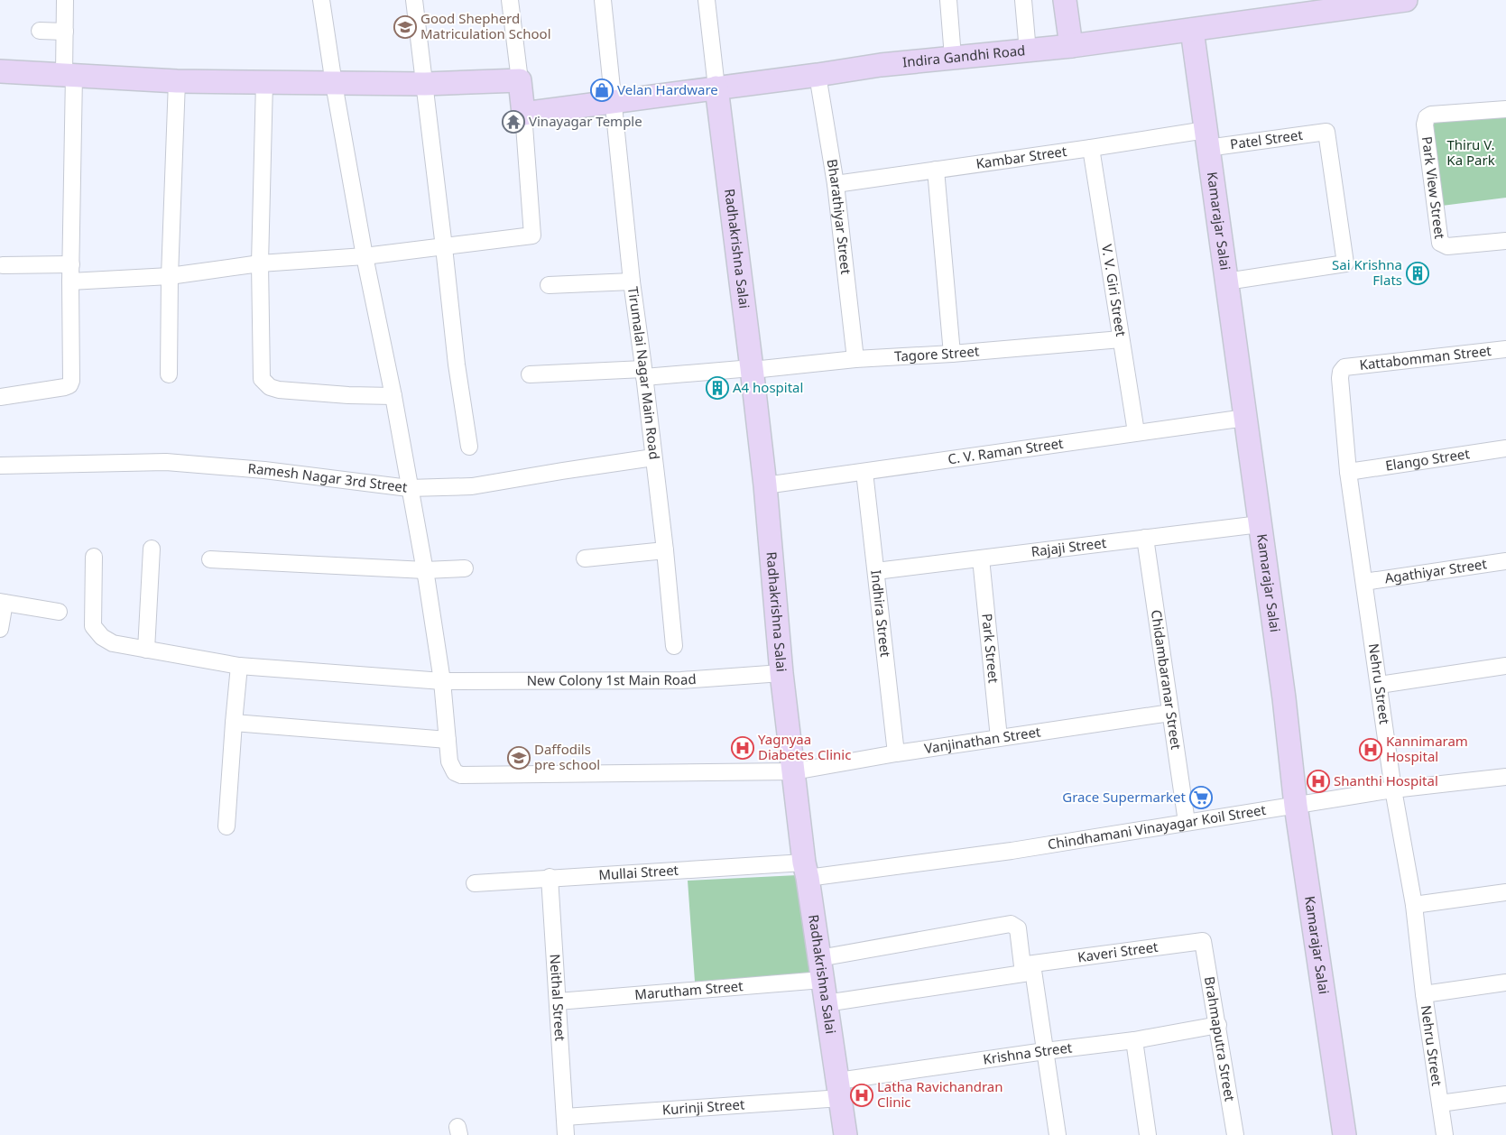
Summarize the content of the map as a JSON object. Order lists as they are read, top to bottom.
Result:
{
  "streets": {
    "street": [
      "Indira Gandhi Road",
      "Patel Street",
      "Kambar Street",
      "Park View Street",
      "Bharathiyar Street",
      "Kamarajar Salai",
      "Radhakrishna Salai",
      "V. V. Giri Street",
      "Tagore Street",
      "Kattabomman Street",
      "Tirumalai Nagar Main Road",
      "C. V. Raman Street",
      "Elango Street",
      "Ramesh Nagar 3rd Street",
      "Rajaji Street",
      "Agathiyar Street",
      "Indhira Street",
      "Park Street",
      "New Colony 1st Main Road",
      "Chidambaranar Street",
      "Nehru Street",
      "Vanjinathan Street",
      "Chindhamani Vinayagar Koil Street",
      "Mullai Street",
      "Kaveri Street",
      "Marutham Street",
      "Neithal Street",
      "Brahmaputra Street",
      "Krishna Street",
      "Kurinji Street"
    ]
  },
  "crossings": [
    ["Indira Gandhi Road", "Bharathiyar Street"],
    ["Indira Gandhi Road", "Kamarajar Salai"],
    ["Indira Gandhi Road", "Radhakrishna Salai"],
    ["Indira Gandhi Road", "Tirumalai Nagar Main Road"],
    ["Patel Street", "Kambar Street"],
    ["Patel Street", "Kamarajar Salai"],
    ["Kambar Street", "Bharathiyar Street"],
    ["Kambar Street", "Kamarajar Salai"],
    ["Kambar Street", "V. V. Giri Street"],
    ["Bharathiyar Street", "Tagore Street"],
    ["Kamarajar Salai", "C. V. Raman Street"],
    ["Kamarajar Salai", "Rajaji Street"],
    ["Kamarajar Salai", "Chindhamani Vinayagar Koil Street"],
    ["Radhakrishna Salai", "Tagore Street"],
    ["Radhakrishna Salai", "C. V. Raman Street"],
    ["Radhakrishna Salai", "New Colony 1st Main Road"],
    ["Radhakrishna Salai", "Vanjinathan Street"],
    ["Radhakrishna Salai", "Chindhamani Vinayagar Koil Street"],
    ["Radhakrishna Salai", "Mullai Street"],
    ["Radhakrishna Salai", "Kaveri Street"],
    ["Radhakrishna Salai", "Marutham Street"],
    ["Radhakrishna Salai", "Krishna Street"],
    ["Radhakrishna Salai", "Kurinji Street"],
    ["V. V. Giri Street", "Tagore Street"],
    ["V. V. Giri Street", "C. V. Raman Street"],
    ["Tagore Street", "Tirumalai Nagar Main Road"],
    ["Kattabomman Street", "Nehru Street"],
    ["Tirumalai Nagar Main Road", "Ramesh Nagar 3rd Street"],
    ["C. V. Raman Street", "Indhira Street"],
    ["Elango Street", "Nehru Street"],
    ["Ramesh Nagar 3rd Street", "Vanjinathan Street"],
    ["Rajaji Street", "Indhira Street"],
    ["Rajaji Street", "Park Street"],
    ["Rajaji Street", "Chidambaranar Street"],
    ["Agathiyar Street", "Nehru Street"],
    ["Indhira Street", "Vanjinathan Street"],
    ["Park Street", "Vanjinathan Street"],
    ["New Colony 1st Main Road", "Vanjinathan Street"],
    ["Chidambaranar Street", "Vanjinathan Street"],
    ["Chidambaranar Street", "Chindhamani Vinayagar Koil Street"],
    ["Nehru Street", "Chindhamani Vinayagar Koil Street"],
    ["Chindhamani Vinayagar Koil Street", "Mullai Street"],
    ["Mullai Street", "Neithal Street"],
    ["Kaveri Street", "Marutham Street"],
    ["Kaveri Street", "Brahmaputra Street"],
    ["Marutham Street", "Neithal Street"],
    ["Neithal Street", "Kurinji Street"],
    ["Brahmaputra Street", "Krishna Street"],
    ["Krishna Street", "Kurinji Street"]
  ],
  "parks": ["Thiru V. Ka Park"],
  "places": {
    "school or university": ["Good Shepherd Matriculation School", "Daffodils pre school"],
    "shop": ["Velan Hardware"],
    "temple": ["Vinayagar Temple"],
    "building": ["Sai Krishna Flats", "A4 hospital"],
    "hospital": [
      "Yagnyaa Diabetes Clinic",
      "Kannimaram Hospital",
      "Shanthi Hospital",
      "Latha Ravichandran Clinic"
    ],
    "supermarket": ["Grace Supermarket"]
  }
}
